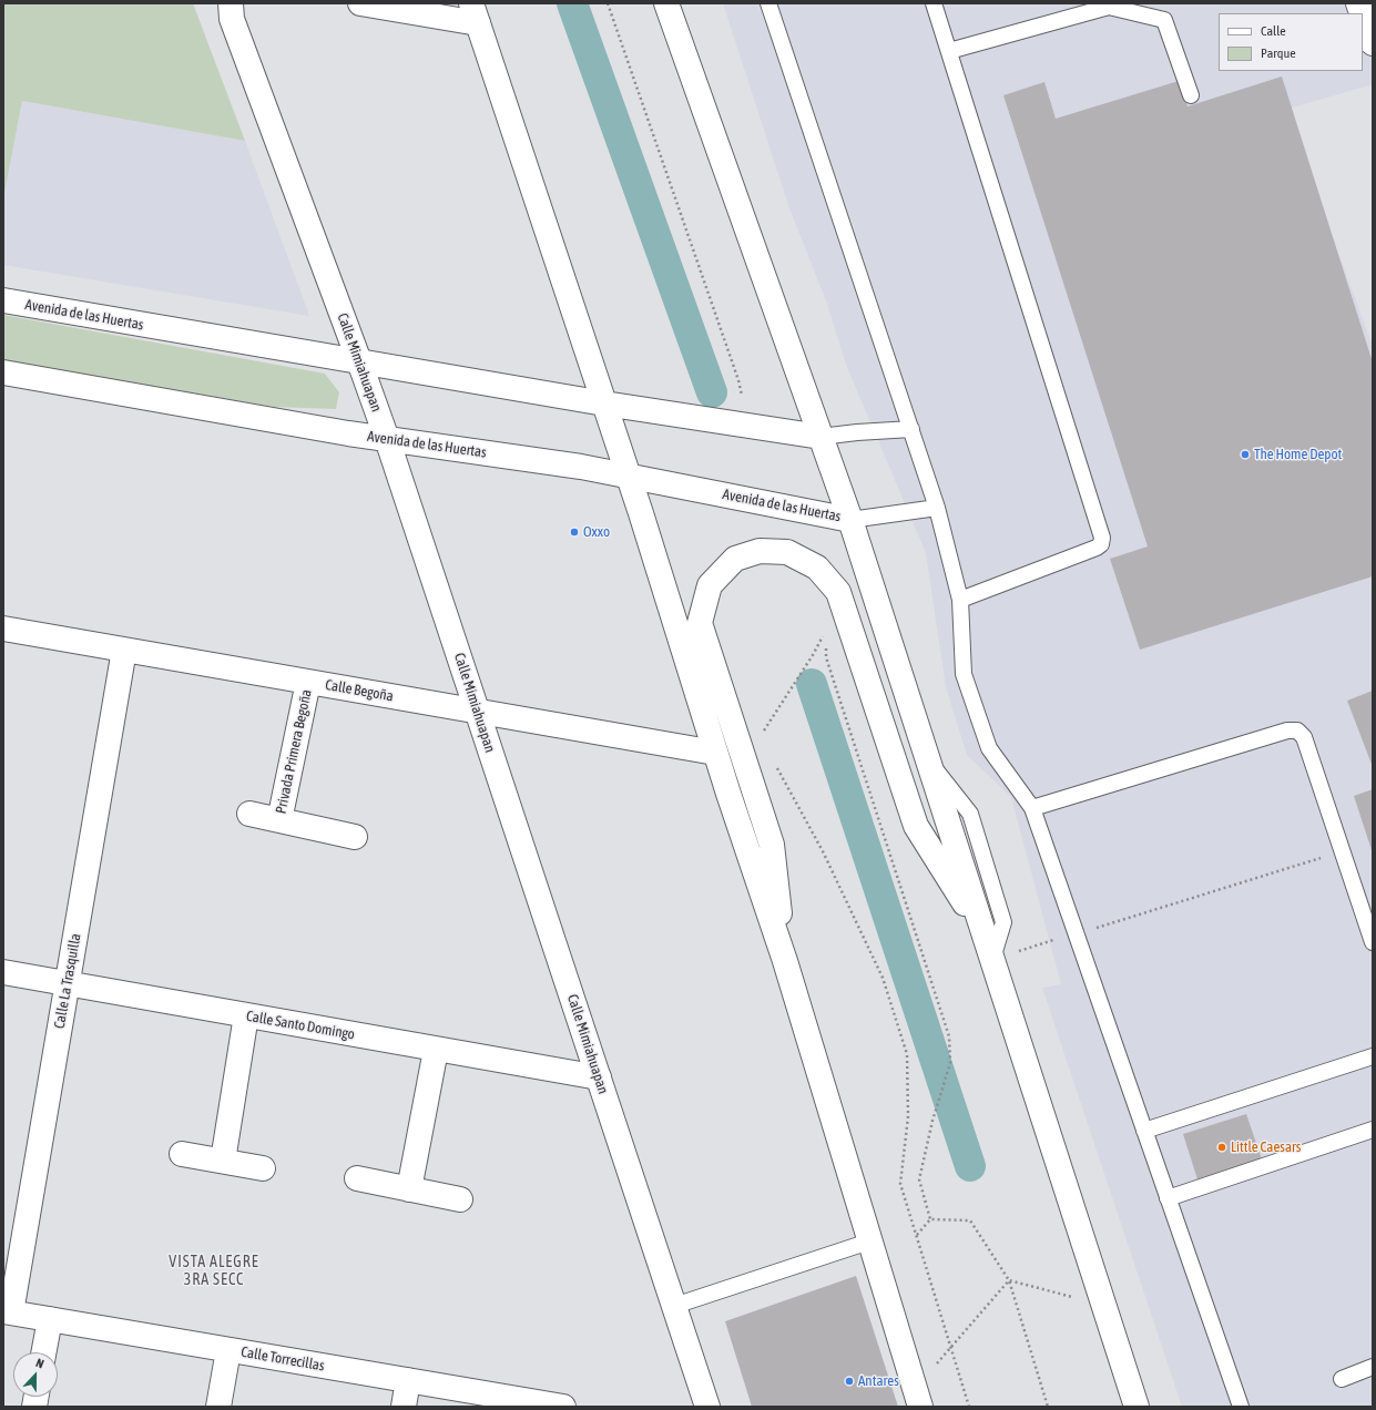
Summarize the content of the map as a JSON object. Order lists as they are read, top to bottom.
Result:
{
  "streets": {
    "street": [
      "Avenida de las Huertas",
      "Calle Mimiahuapan",
      "Calle Begoña",
      "Privada Primera Begoña",
      "Calle La Trasquilla",
      "Calle Santo Domingo",
      "Calle Torrecillas"
    ]
  },
  "crossings": [
    ["Avenida de las Huertas", "Calle Mimiahuapan"],
    ["Calle Mimiahuapan", "Calle Begoña"],
    ["Calle Mimiahuapan", "Calle Santo Domingo"],
    ["Calle Begoña", "Privada Primera Begoña"],
    ["Calle Begoña", "Calle La Trasquilla"],
    ["Calle La Trasquilla", "Calle Santo Domingo"],
    ["Calle La Trasquilla", "Calle Torrecillas"]
  ],
  "districts": ["VISTA ALEGRE 3RA SECC"],
  "places": [
    "The Home Depot",
    "Oxxo",
    "Little Caesars",
    "Antares"
  ],
  "legend": ["Calle", "Parque"],
  "north": "top"
}
